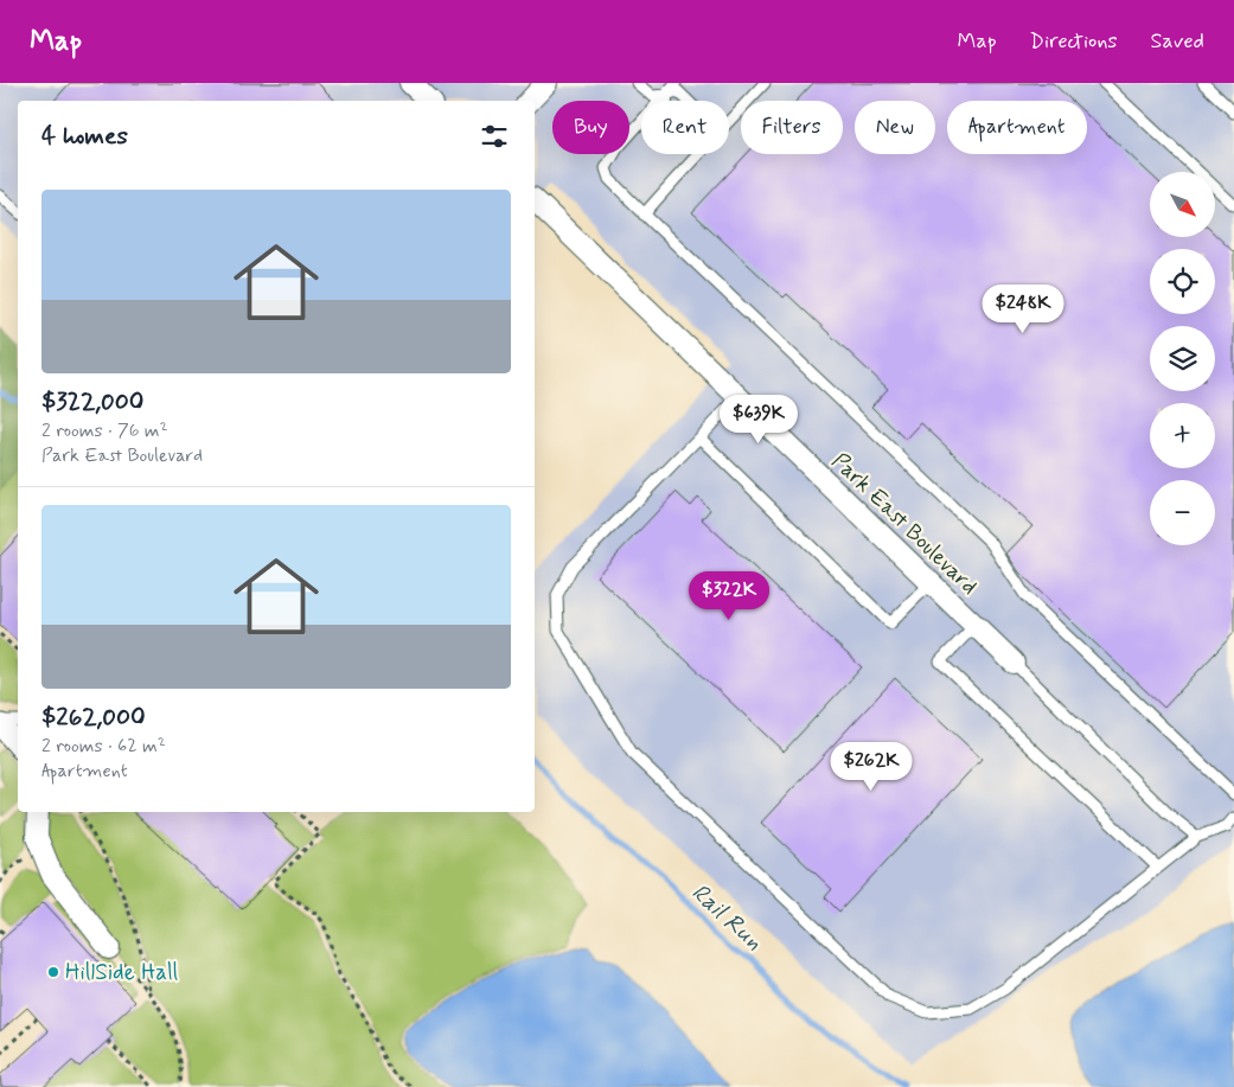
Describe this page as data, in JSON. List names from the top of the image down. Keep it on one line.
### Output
{"streets":{"street":["Park East Boulevard"]},"water":["Rail Run"],"places":["HillSide Hall"],"north":"bottom right","page":{"header":"Map","nav":["Map","Directions","Saved"],"chip":["Buy","Rent","Filters","New","Apartment"],"heading":"4 homes","map_buttons":["+","−"],"list":[{"name":"$322,000","note":"2 rooms · 76 m² · Park East Boulevard"},{"name":"$262,000","note":"2 rooms · 62 m² · Apartment"}],"price":["$248K","$639K","$322K","$262K"]}}
